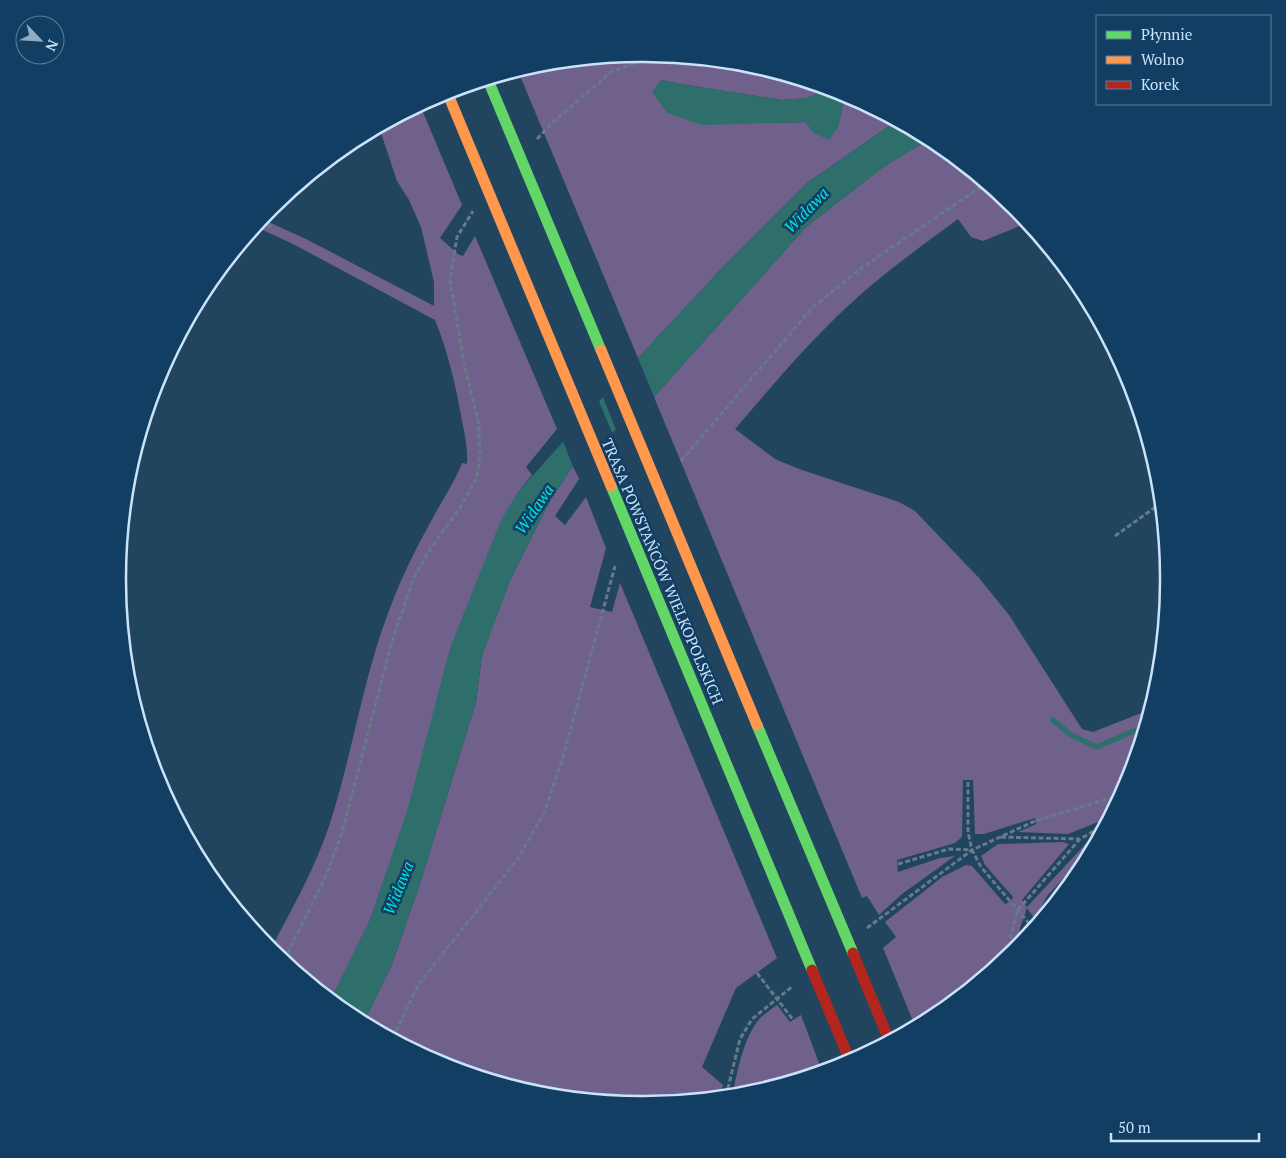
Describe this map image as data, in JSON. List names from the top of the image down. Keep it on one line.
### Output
{"streets":{"highway":["TRASA POWSTAŃCÓW WIELKOPOLSKICH"]},"water":["Widawa"],"legend":["Płynnie","Wolno","Korek"],"scale_bar":"50 m","north":"bottom right"}
